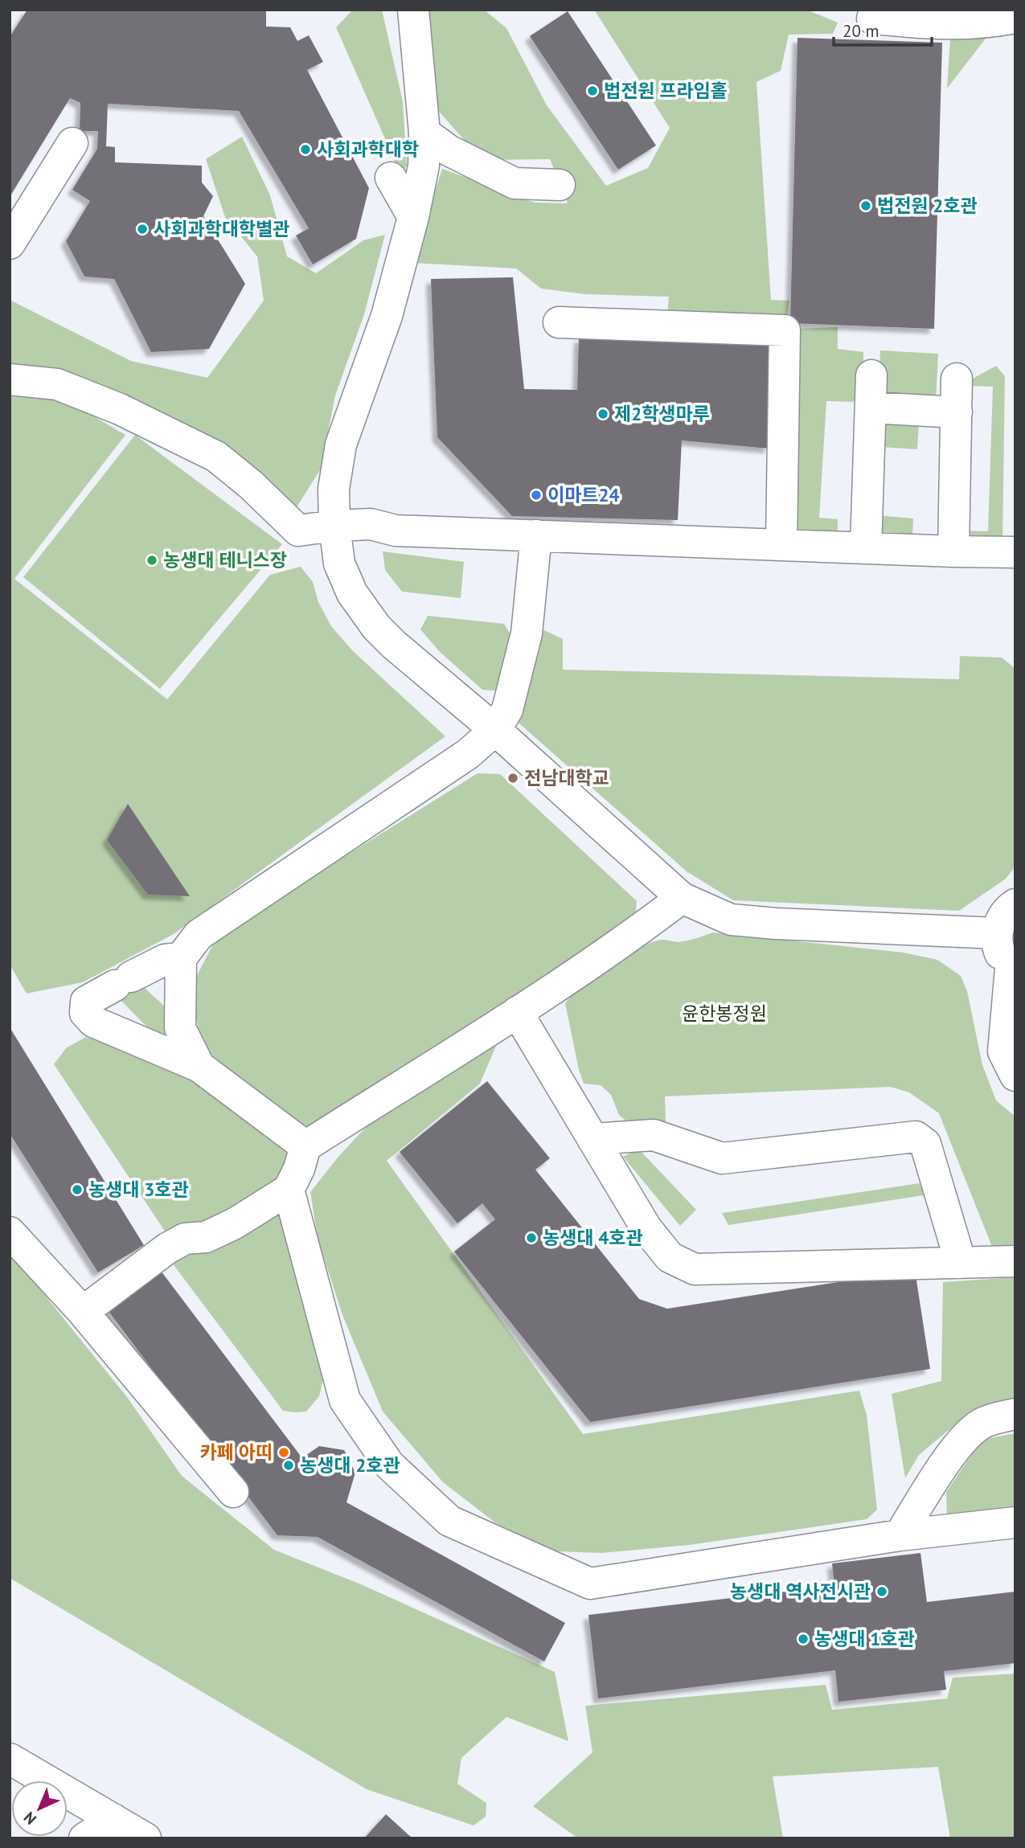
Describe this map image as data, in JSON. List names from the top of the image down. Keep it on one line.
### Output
{"parks":["윤한봉정원"],"places":["법전원 프라임홀","사회과학대학","법전원 2호관","사회과학대학별관","제2학생마루","이마트24","농생대 테니스장","전남대학교","농생대 3호관","농생대 4호관","카페 아띠","농생대 2호관","농생대 역사전시관","농생대 1호관"],"scale_bar":"20 m","north":"bottom left"}
